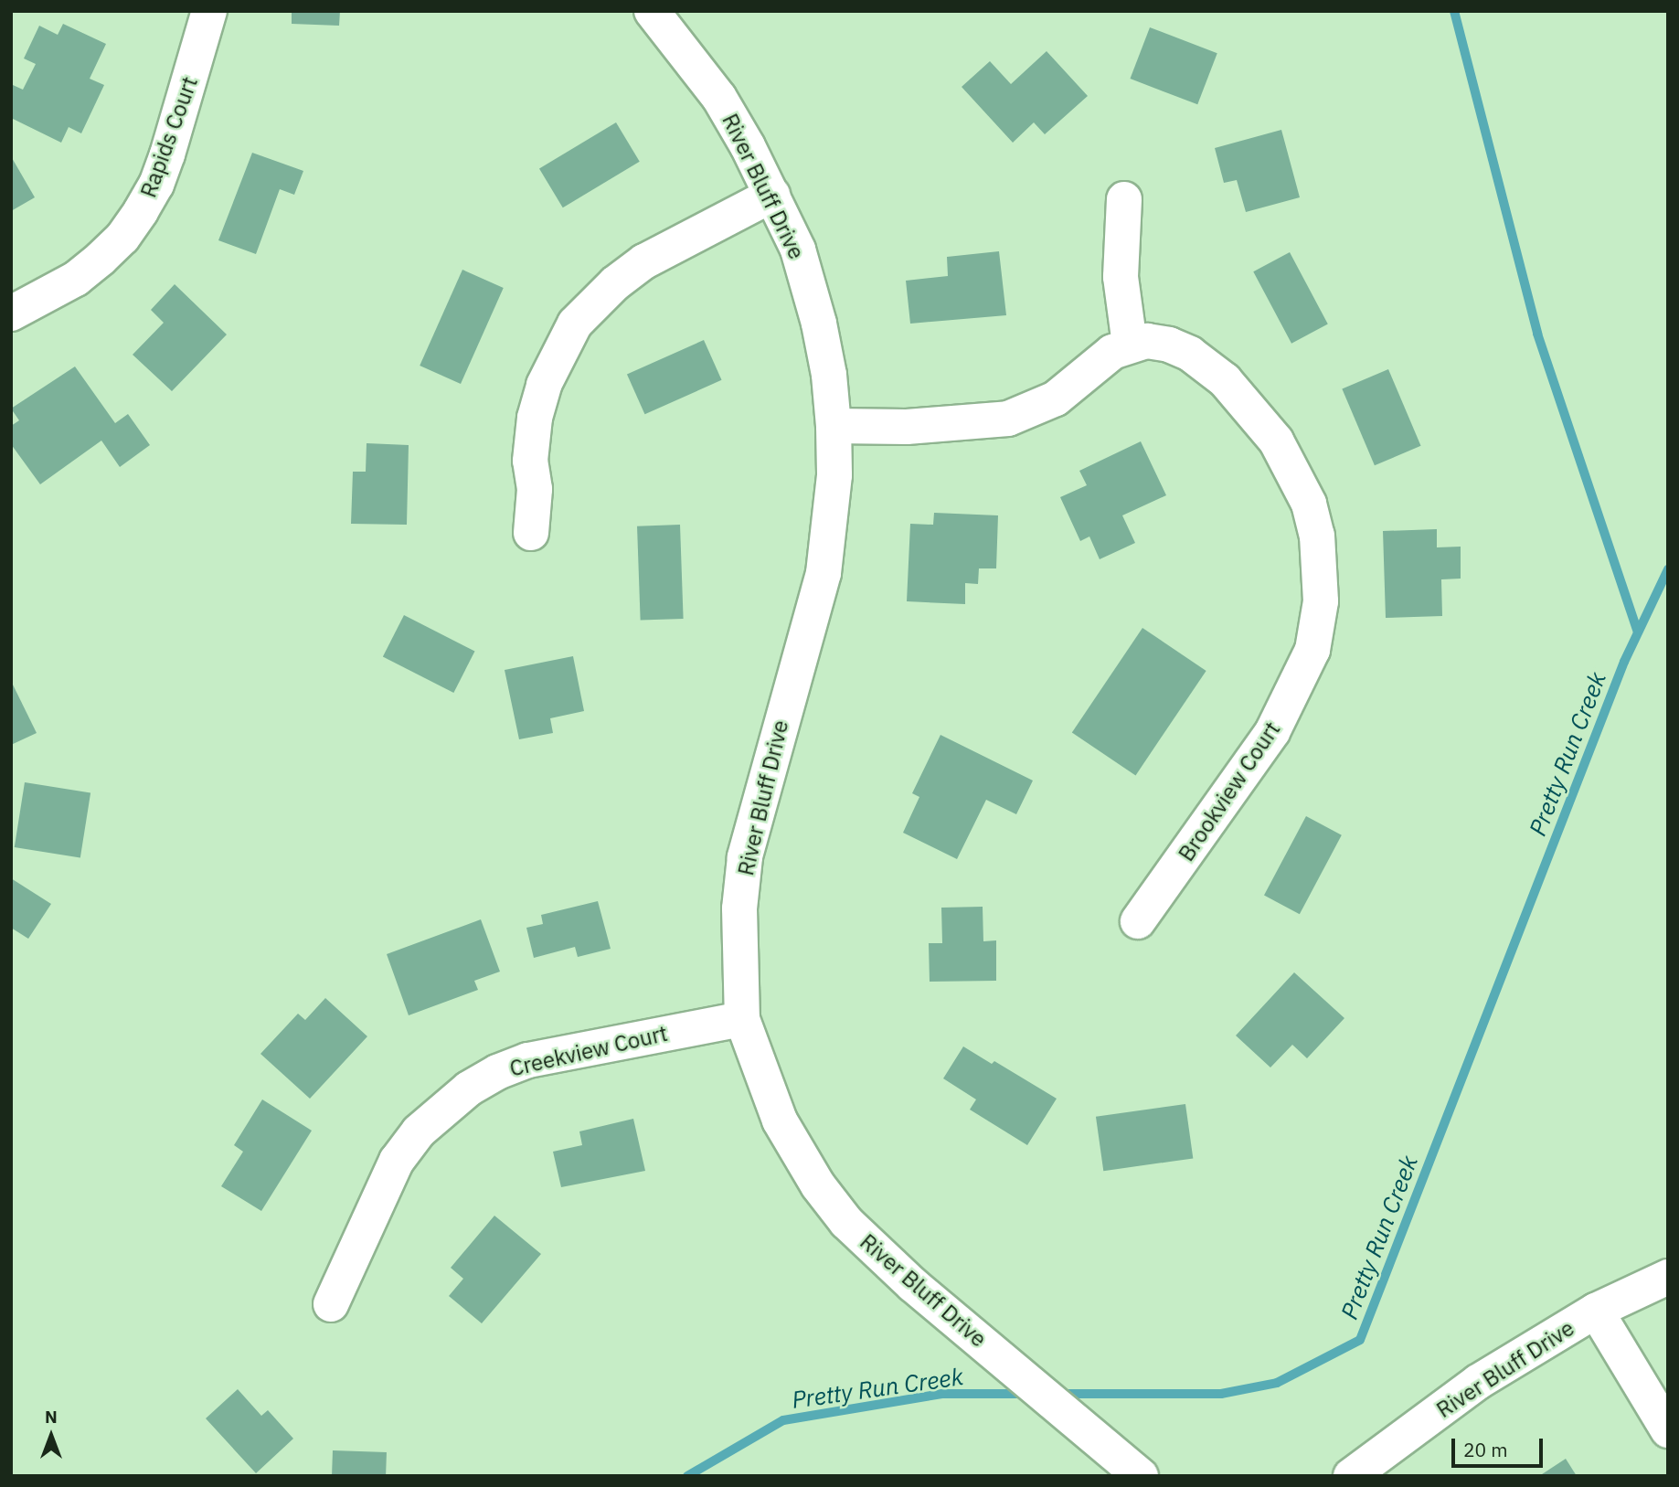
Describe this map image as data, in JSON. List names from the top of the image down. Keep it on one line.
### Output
{"streets":{"street":["Rapids Court","River Bluff Drive","Brookview Court","Creekview Court"]},"crossings":[["River Bluff Drive","Brookview Court"],["River Bluff Drive","Creekview Court"]],"water":["Pretty Run Creek"],"scale_bar":"20 m","north":"top"}
